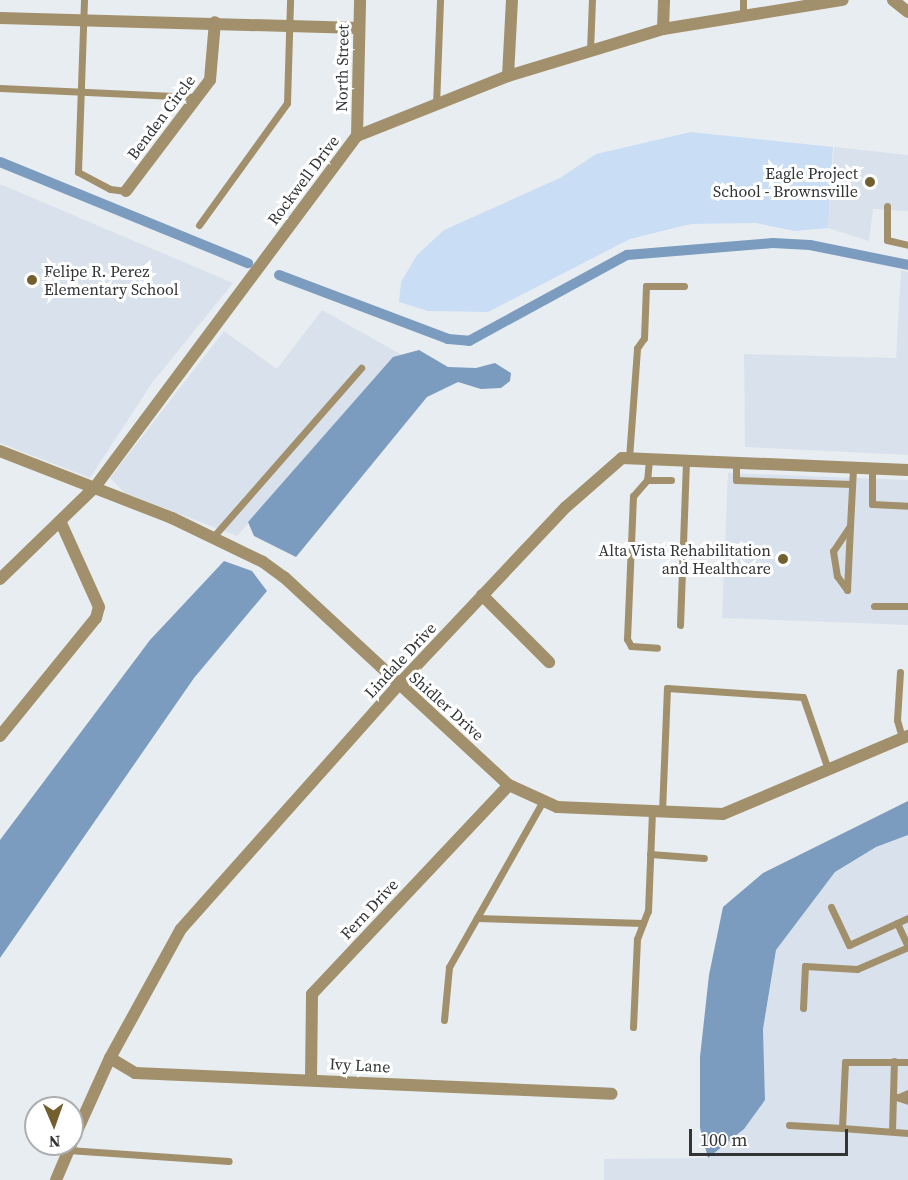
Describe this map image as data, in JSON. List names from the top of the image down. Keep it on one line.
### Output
{"streets":{"street":["North Street","Benden Circle","Rockwell Drive","Lindale Drive","Shidler Drive","Fern Drive","Ivy Lane"]},"crossings":[["North Street","Rockwell Drive"],["Rockwell Drive","Shidler Drive"],["Lindale Drive","Shidler Drive"],["Lindale Drive","Ivy Lane"],["Shidler Drive","Fern Drive"],["Fern Drive","Ivy Lane"]],"places":["Eagle Project School - Brownsville","Felipe R. Perez Elementary School","Alta Vista Rehabilitation and Healthcare"],"scale_bar":"100 m","north":"bottom"}
